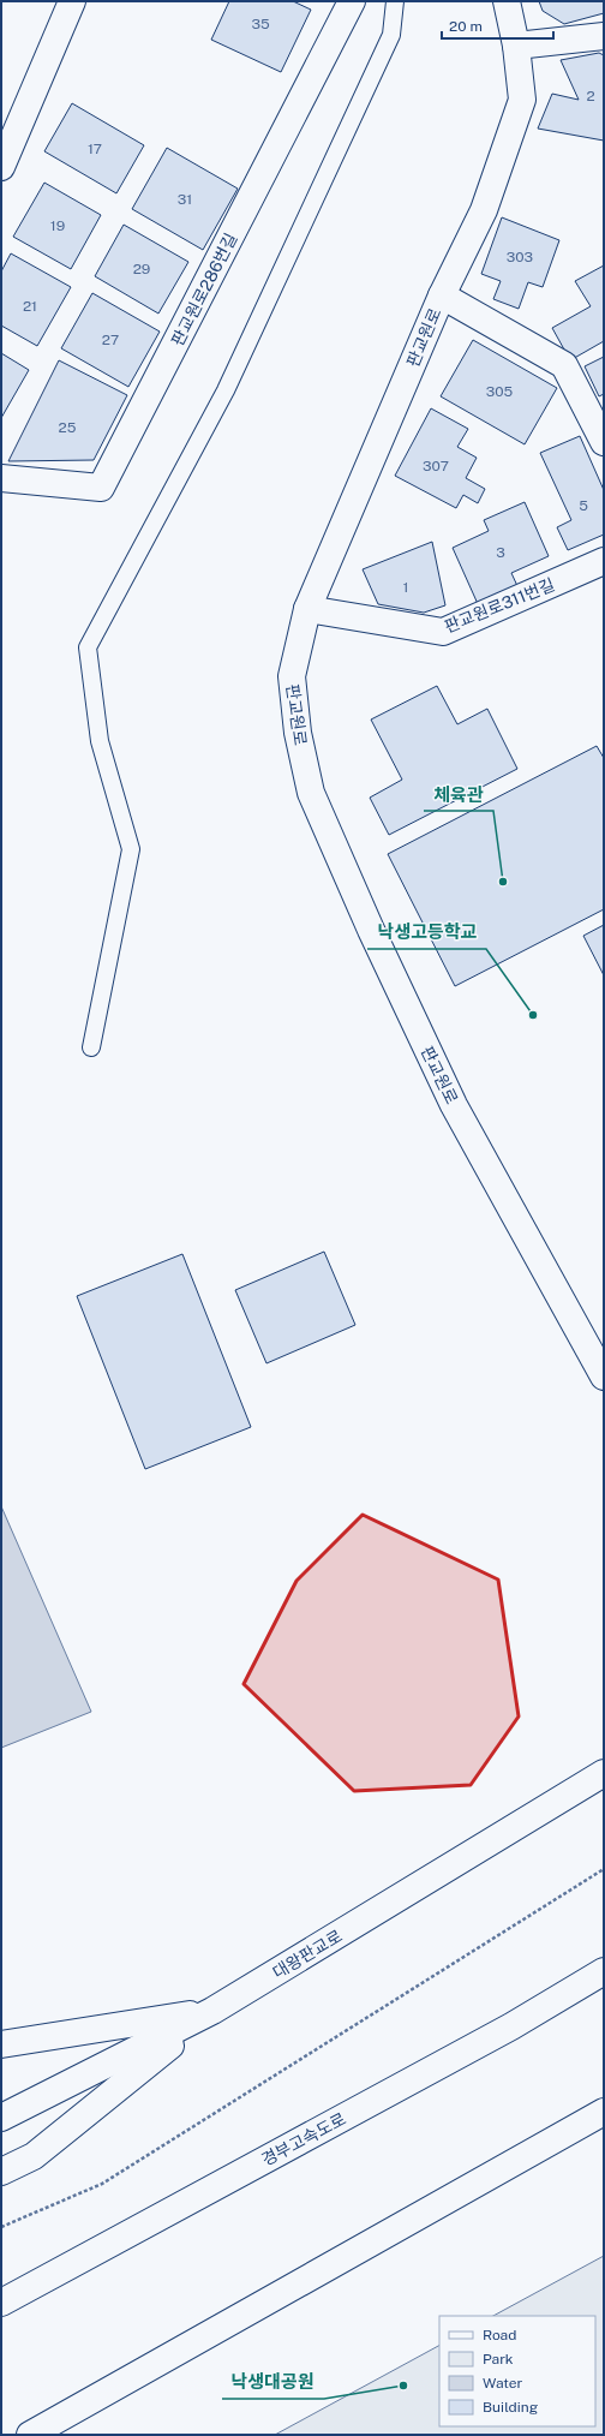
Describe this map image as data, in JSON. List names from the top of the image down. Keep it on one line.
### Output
{"streets":{"main road":["판교원로286번길","판교원로","판교원로311번길","대왕판교로","경부고속도로"]},"crossings":[["판교원로","판교원로311번길"]],"places":["체육관","낙생고등학교","낙생대공원"],"house_numbers":["35","2","17","31","19","303","29","21","27","305","25","307","5","3","1"],"legend":["Road","Park","Water","Building"],"scale_bar":"20 m"}
